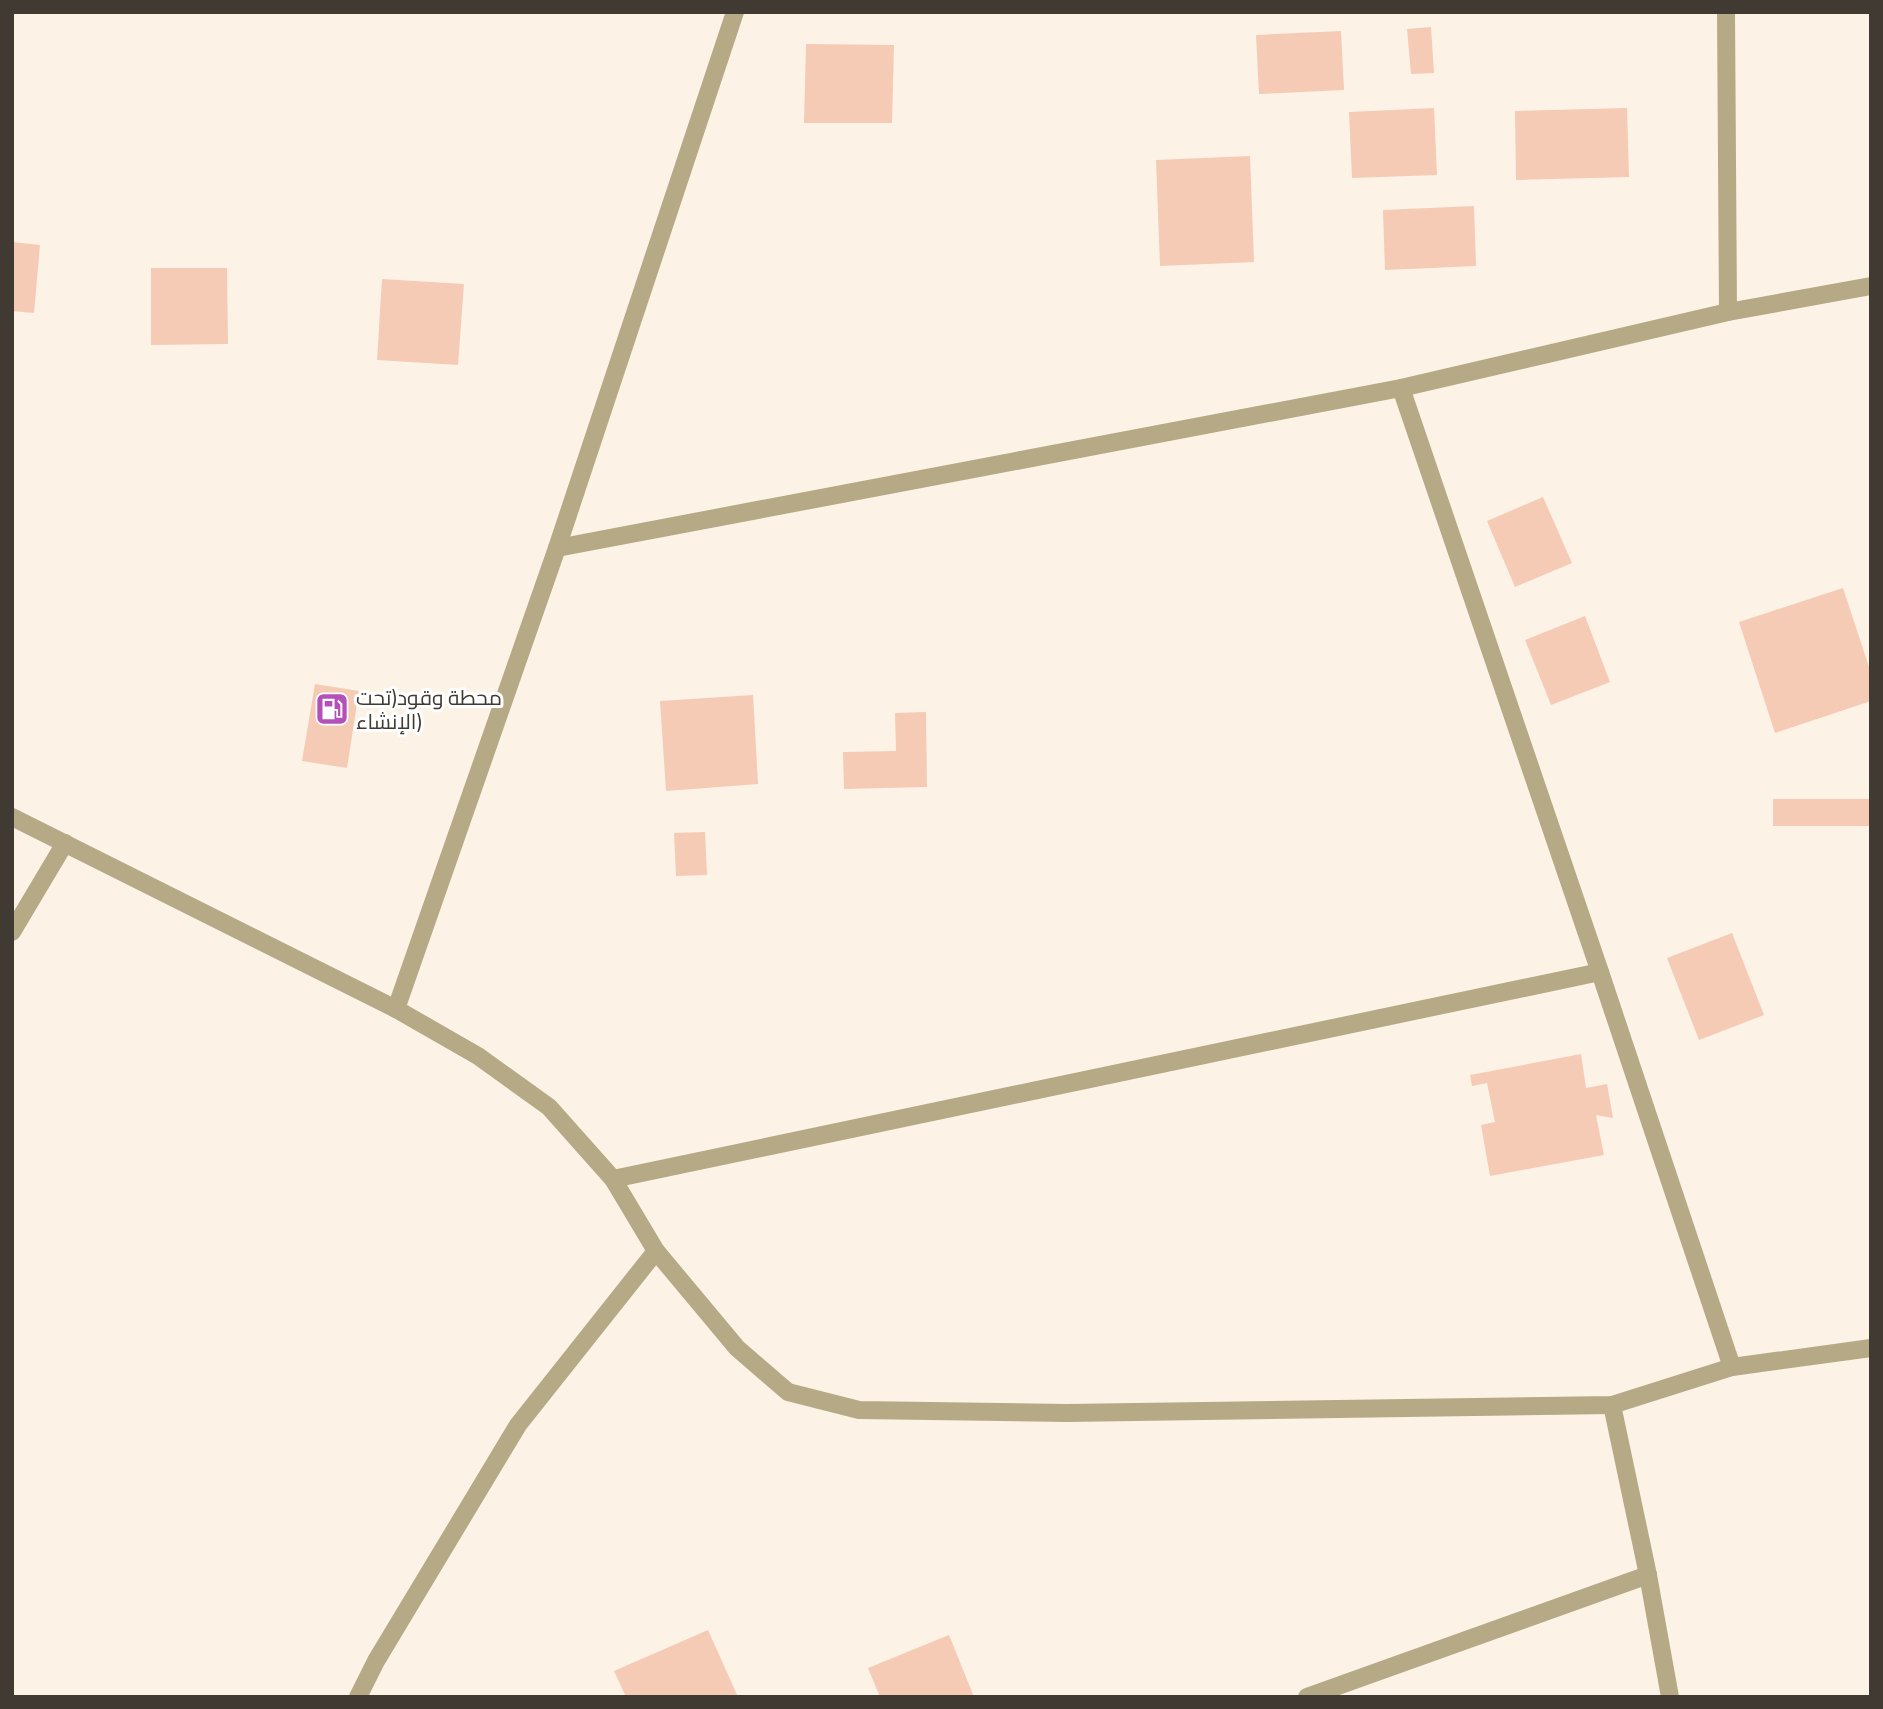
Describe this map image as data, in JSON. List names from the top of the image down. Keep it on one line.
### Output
{"places":{"fuel station":["محطة وقود(تحت الإنشاء)"]}}
